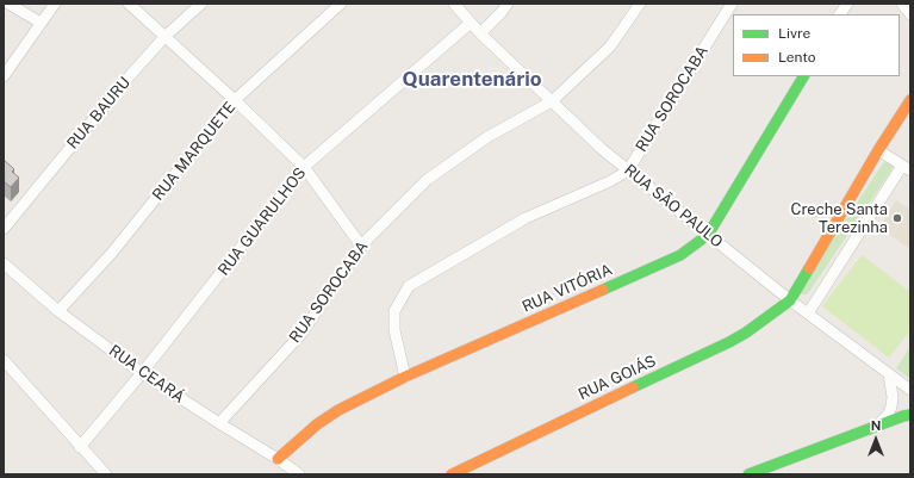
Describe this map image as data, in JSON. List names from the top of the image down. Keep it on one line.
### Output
{"streets":{"street":["RUA SOROCABA","RUA BAURU","RUA MARQUETE","RUA SÃO PAULO","RUA GUARULHOS","RUA VITÓRIA","RUA CEARÁ","RUA GOIÁS"]},"crossings":[["RUA SOROCABA","RUA SÃO PAULO"],["RUA SOROCABA","RUA VITÓRIA"],["RUA SOROCABA","RUA CEARÁ"],["RUA MARQUETE","RUA CEARÁ"],["RUA SÃO PAULO","RUA GUARULHOS"],["RUA SÃO PAULO","RUA VITÓRIA"],["RUA SÃO PAULO","RUA GOIÁS"],["RUA GUARULHOS","RUA CEARÁ"],["RUA VITÓRIA","RUA CEARÁ"]],"districts":["Quarentenário"],"places":["Creche Santa Terezinha"],"legend":["Livre","Lento"],"north":"top"}
